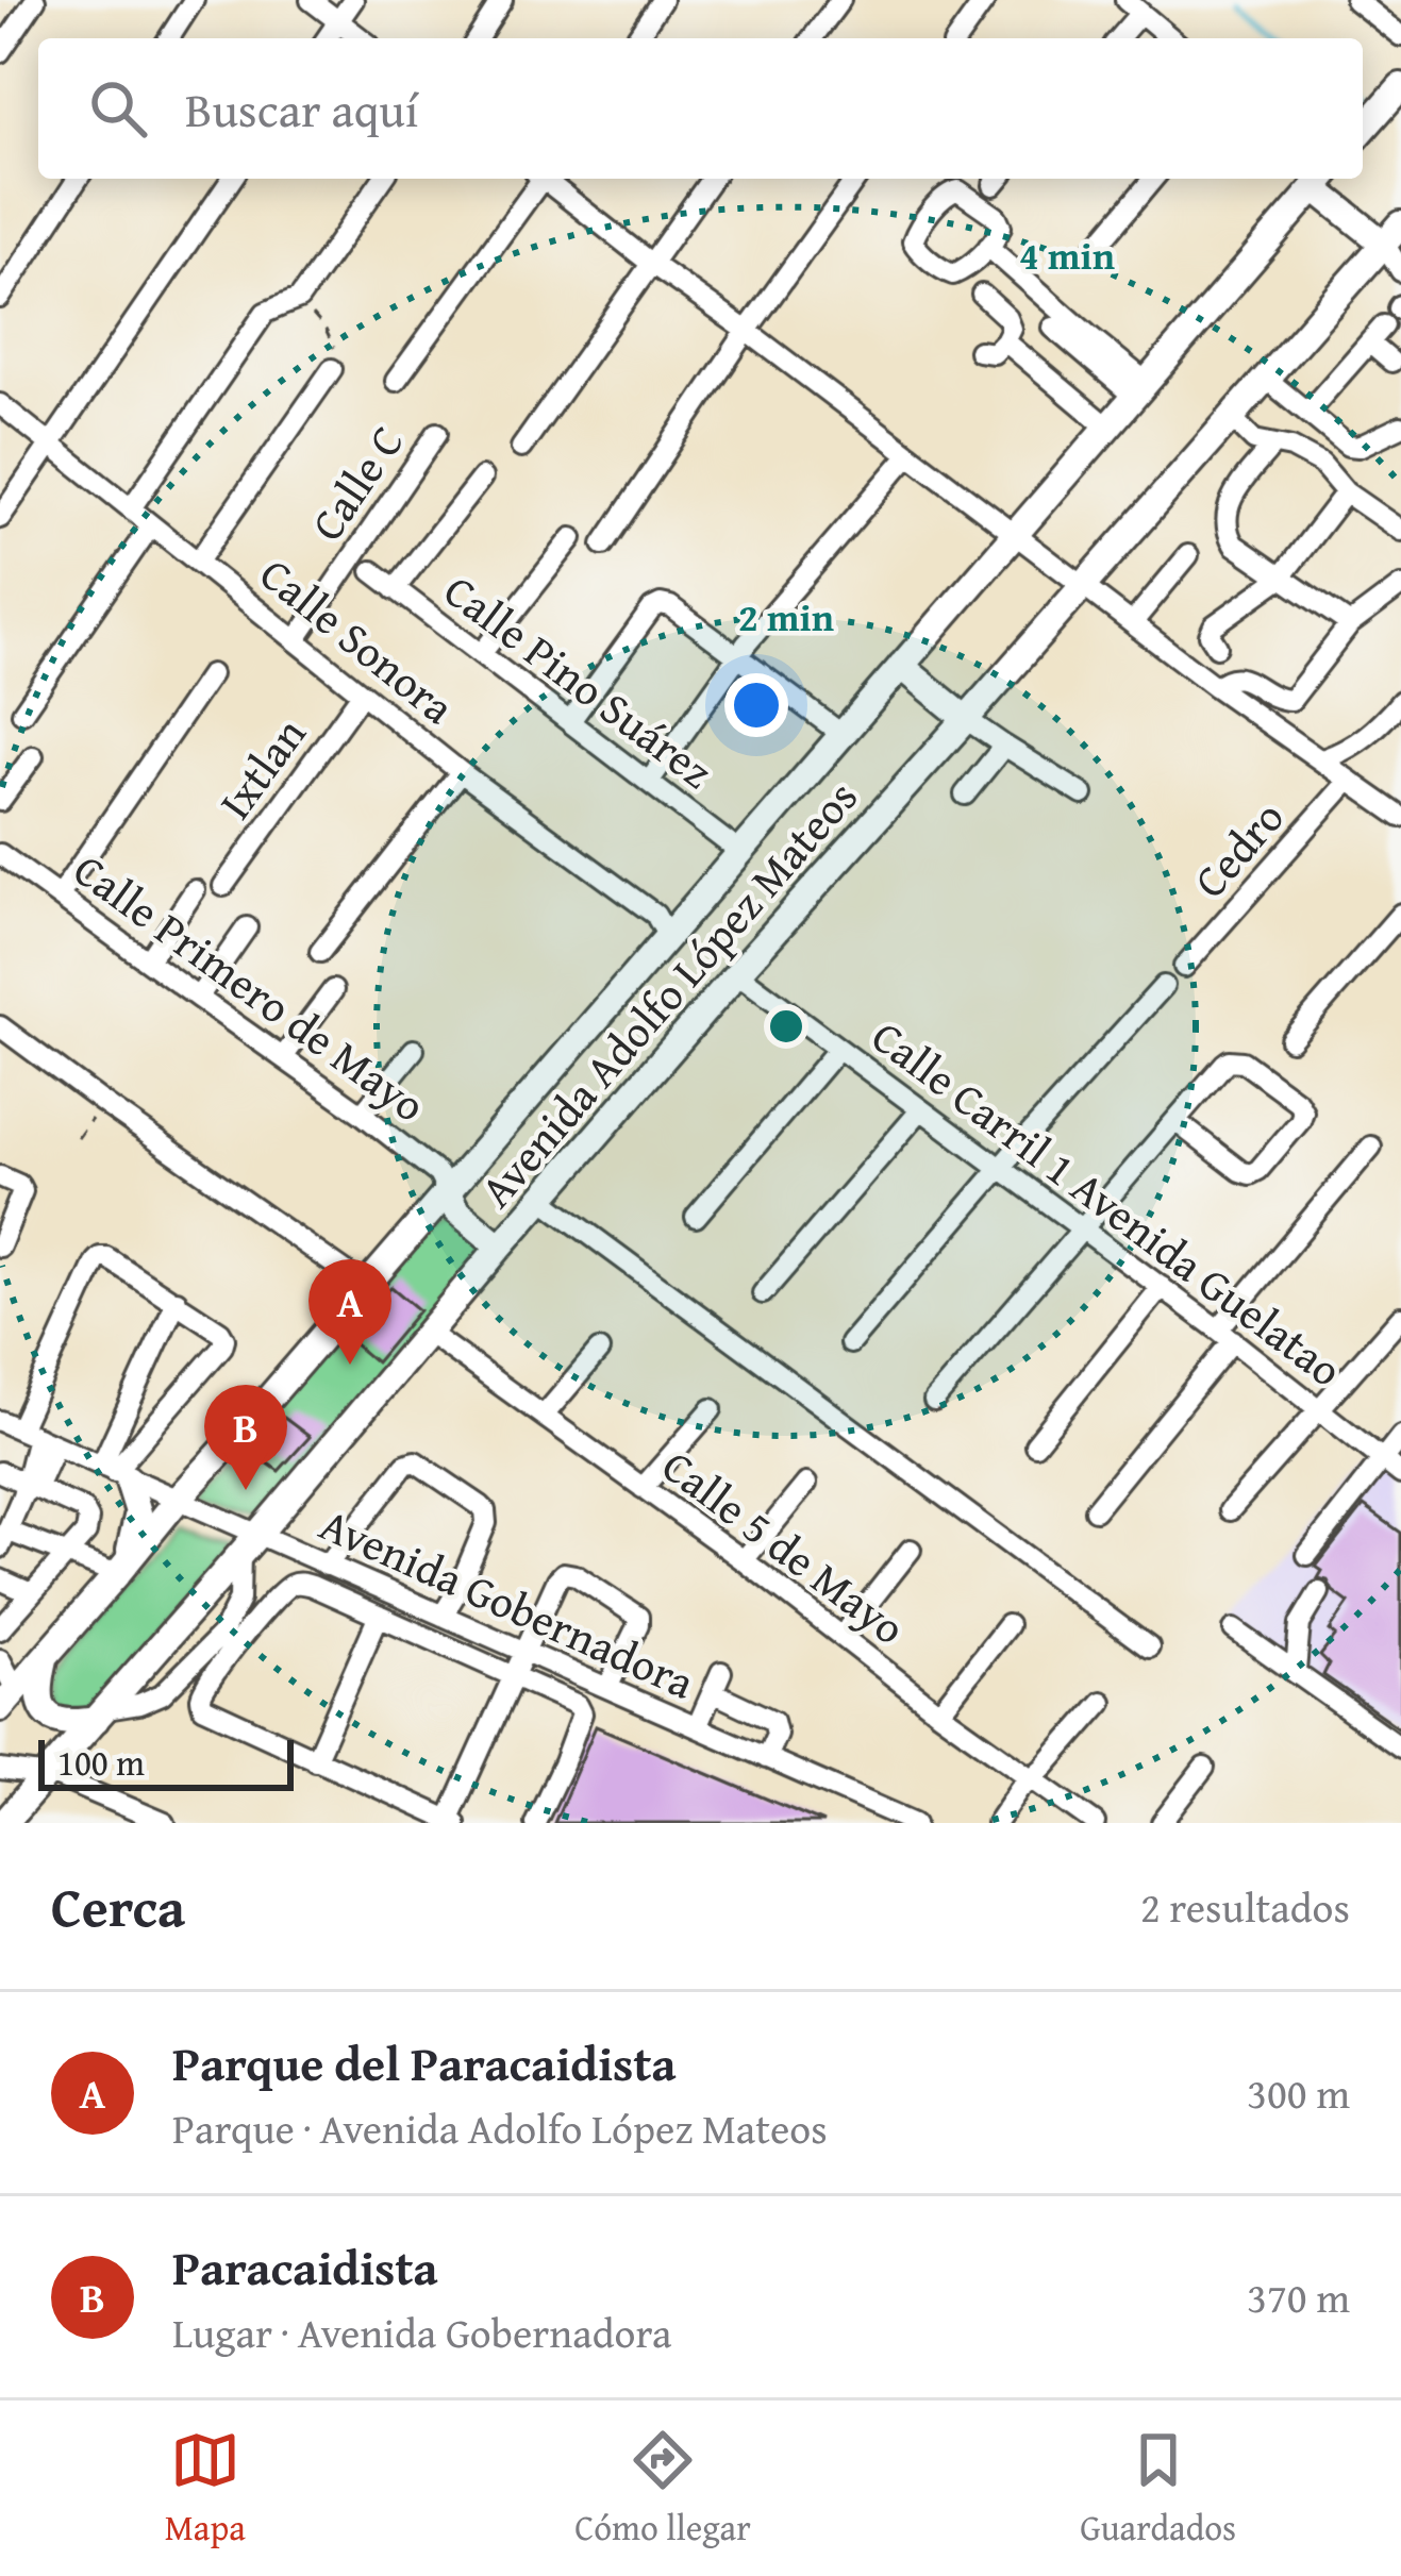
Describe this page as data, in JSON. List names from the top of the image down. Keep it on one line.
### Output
{"streets":{"main road":["Avenida Adolfo López Mateos"],"street":["Calle C","Calle Sonora","Calle Pino Suárez","Ixtlan","Cedro","Calle Primero de Mayo","Calle Carril 1 Avenida Guelatao","Calle 5 de Mayo","Avenida Gobernadora"]},"crossings":[["Calle C","Calle Sonora"],["Calle Sonora","Ixtlan"],["Calle Sonora","Avenida Adolfo López Mateos"],["Calle Pino Suárez","Avenida Adolfo López Mateos"],["Calle Primero de Mayo","Avenida Adolfo López Mateos"],["Avenida Adolfo López Mateos","Calle Carril 1 Avenida Guelatao"],["Avenida Adolfo López Mateos","Calle 5 de Mayo"],["Avenida Adolfo López Mateos","Avenida Gobernadora"]],"scale_bar":"100 m","page":{"search":"Buscar aquí","pins":["A","B"],"scale":"100 m","heading":["Cerca","2 resultados"],"list":[{"mark":"A","name":"Parque del Paracaidista","note":"Parque · Avenida Adolfo López Mateos","value":"300 m"},{"mark":"B","name":"Paracaidista","note":"Lugar · Avenida Gobernadora","value":"370 m"}],"nav":["Mapa","Cómo llegar","Guardados"]},"rings":["4 min","2 min"]}
